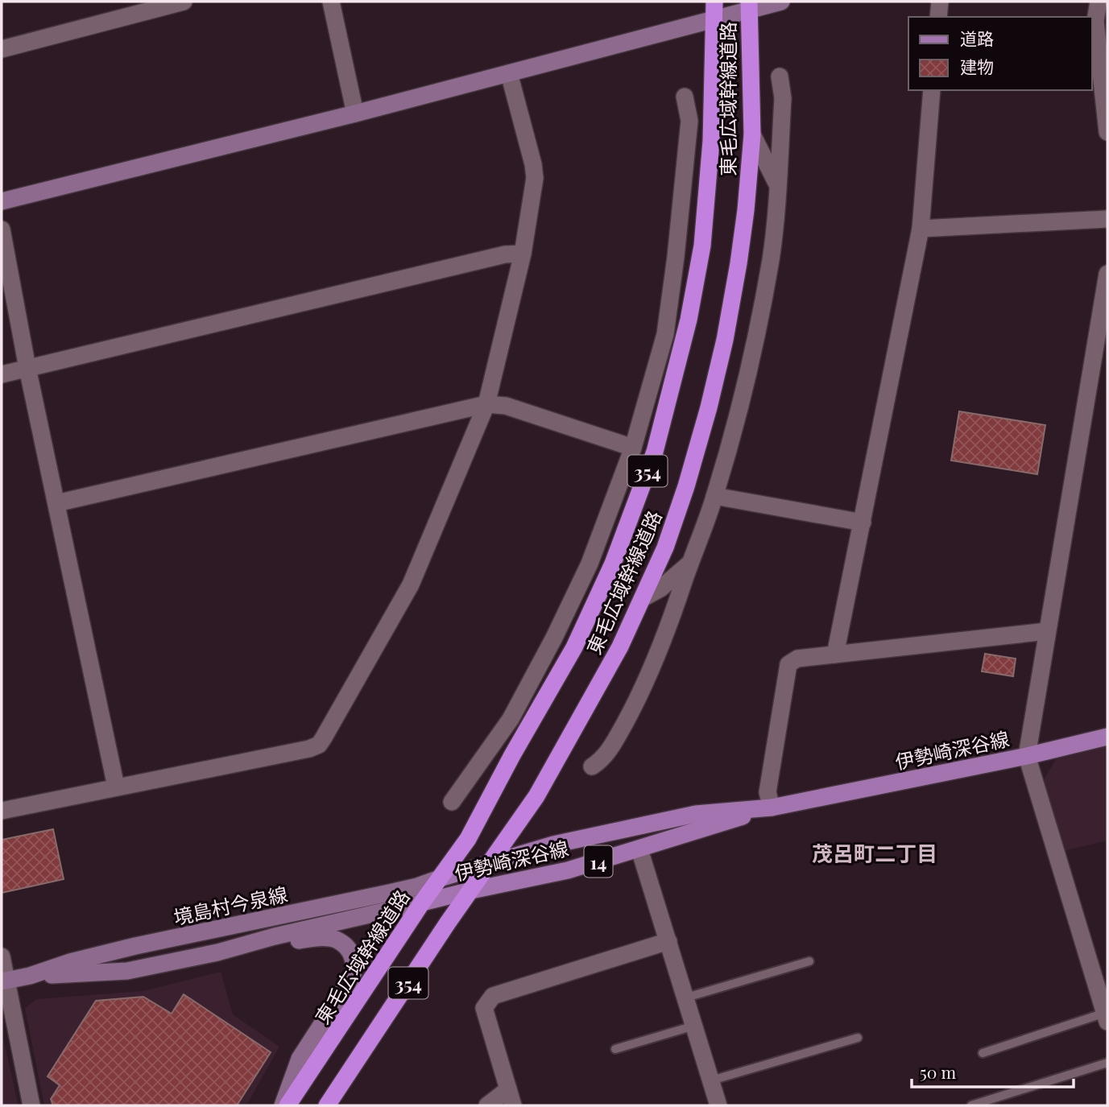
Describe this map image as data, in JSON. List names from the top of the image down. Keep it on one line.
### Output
{"streets":{"highway":["東毛広域幹線道路","354"],"main road":["伊勢崎深谷線","14","境島村今泉線"]},"crossings":[["東毛広域幹線道路","伊勢崎深谷線"],["東毛広域幹線道路","境島村今泉線"],["伊勢崎深谷線","境島村今泉線"]],"districts":["茂呂町二丁目"],"legend":["道路","建物"],"scale_bar":"50 m"}
